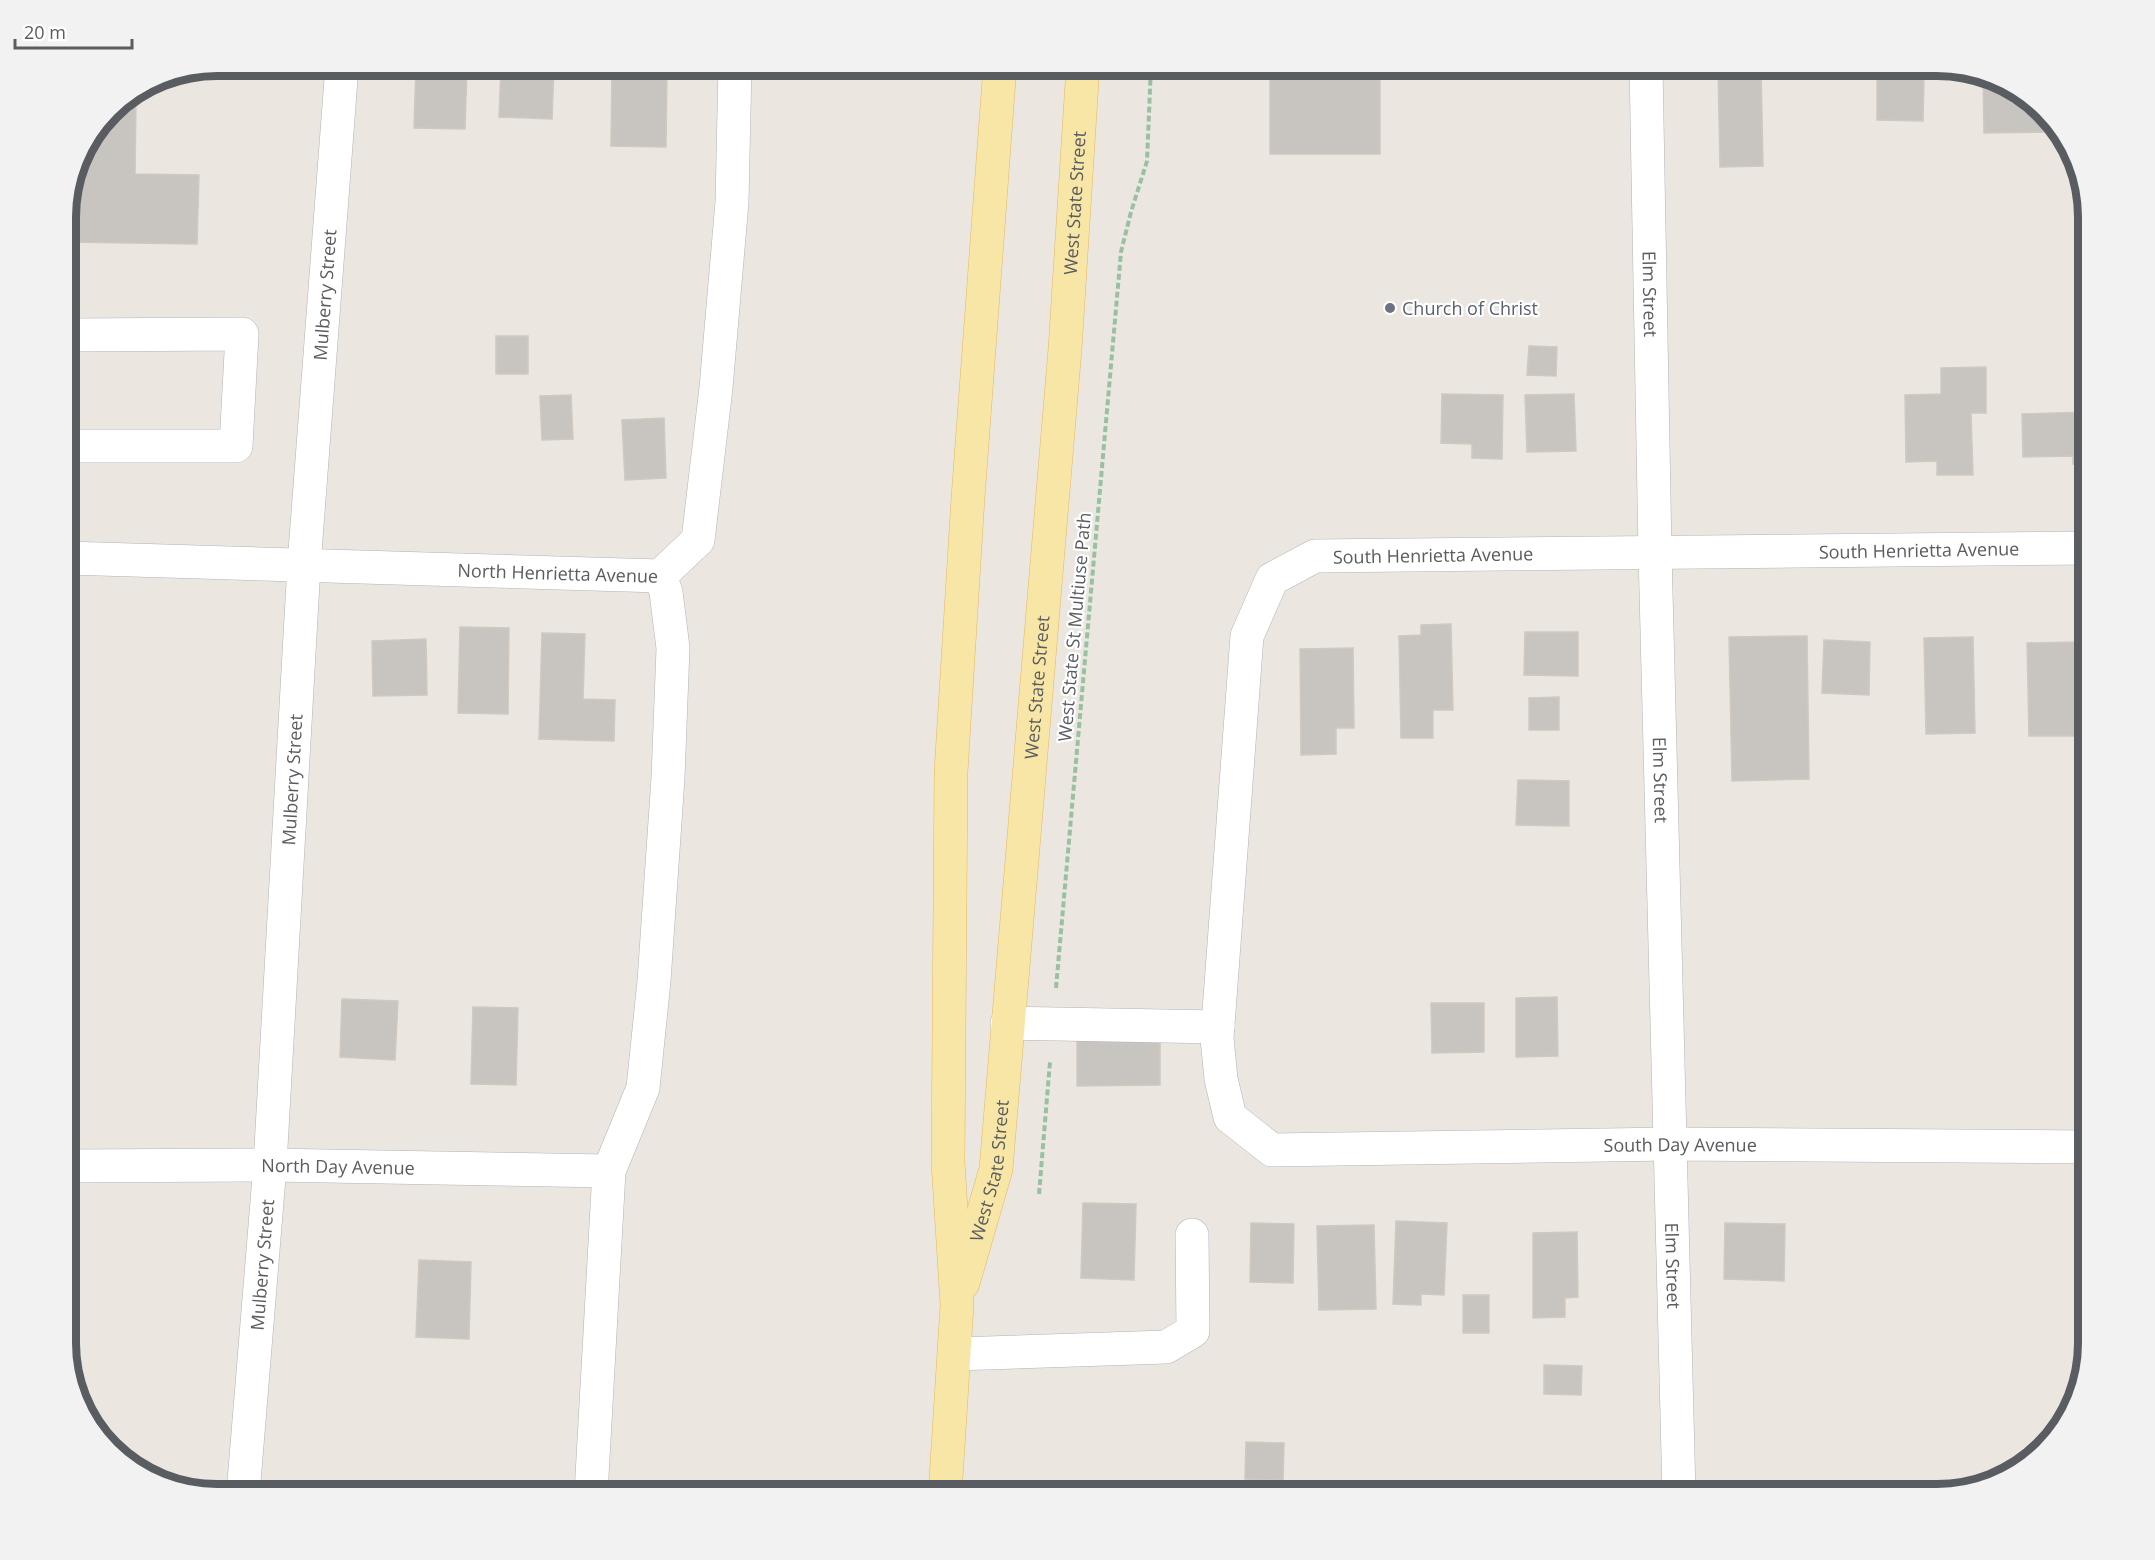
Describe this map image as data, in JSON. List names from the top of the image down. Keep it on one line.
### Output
{"streets":{"main road":["West State Street"],"street":["Elm Street","Mulberry Street","South Henrietta Avenue","North Henrietta Avenue","South Day Avenue","North Day Avenue"],"path":["West State St Multiuse Path"]},"crossings":[["Elm Street","South Henrietta Avenue"],["Elm Street","South Day Avenue"],["Mulberry Street","North Henrietta Avenue"],["Mulberry Street","North Day Avenue"],["South Henrietta Avenue","South Day Avenue"],["North Henrietta Avenue","North Day Avenue"]],"places":["Church of Christ"],"scale_bar":"20 m"}
